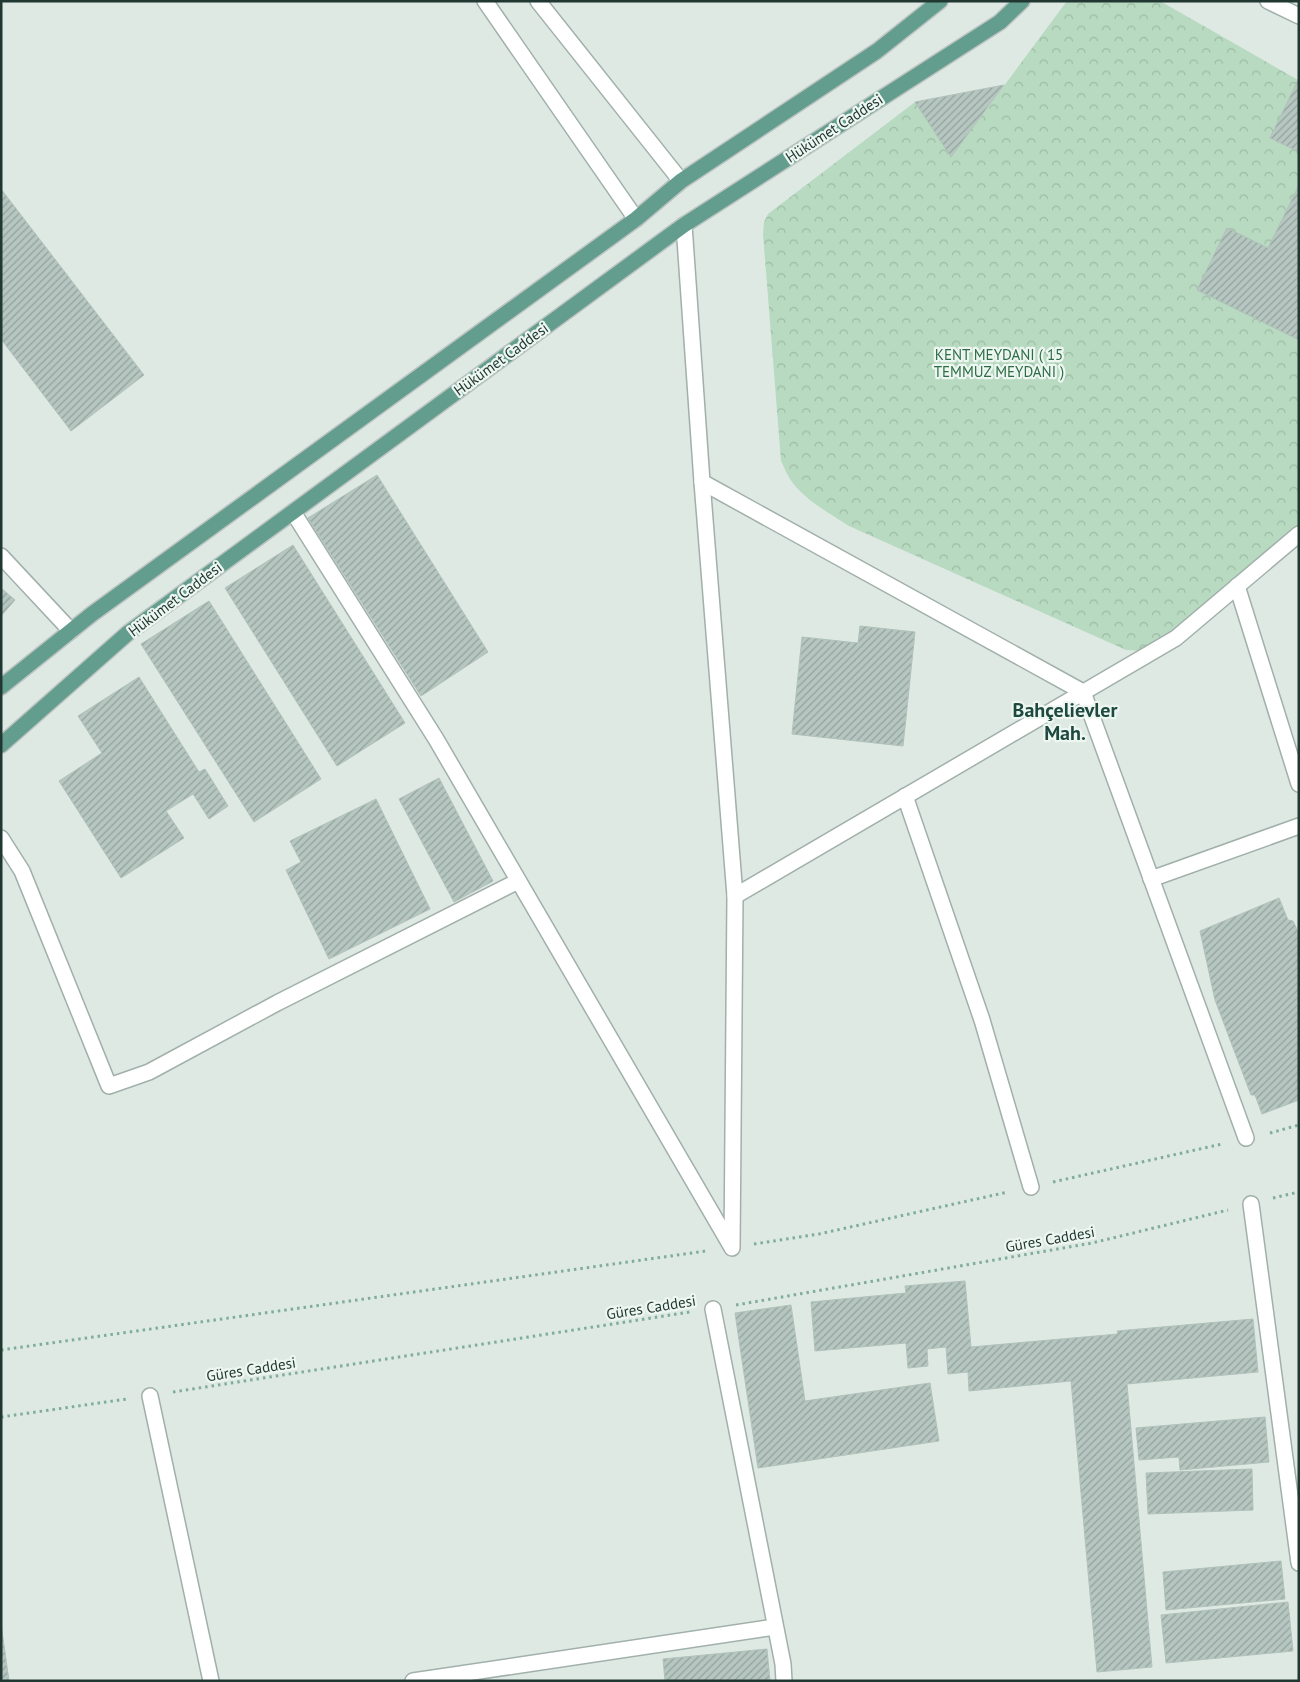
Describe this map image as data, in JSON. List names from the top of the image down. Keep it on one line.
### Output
{"streets":{"main road":["Hükümet Caddesi"],"path":["Güres Caddesi"]},"districts":["Bahçelievler Mah."],"parks":["KENT MEYDANI ( 15 TEMMUZ MEYDANI )"]}
